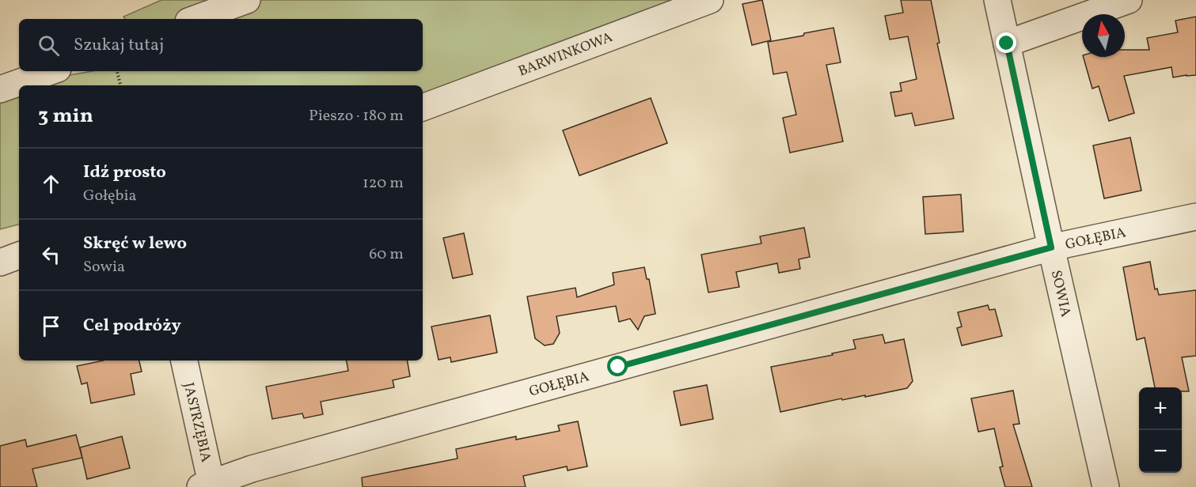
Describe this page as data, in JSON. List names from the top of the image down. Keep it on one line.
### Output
{"streets":{"street":["BARWINKOWA","GOŁĘBIA","SOWIA","JASTRZĘBIA"]},"crossings":[["GOŁĘBIA","SOWIA"],["GOŁĘBIA","JASTRZĘBIA"]],"north":"top","page":{"search":"Szukaj tutaj","heading":["3 min","Pieszo · 180 m"],"list":[["Idź prosto","Gołębia","120 m"],["Skręć w lewo","Sowia","60 m"],"Cel podróży"],"map_buttons":["+","−"]}}
